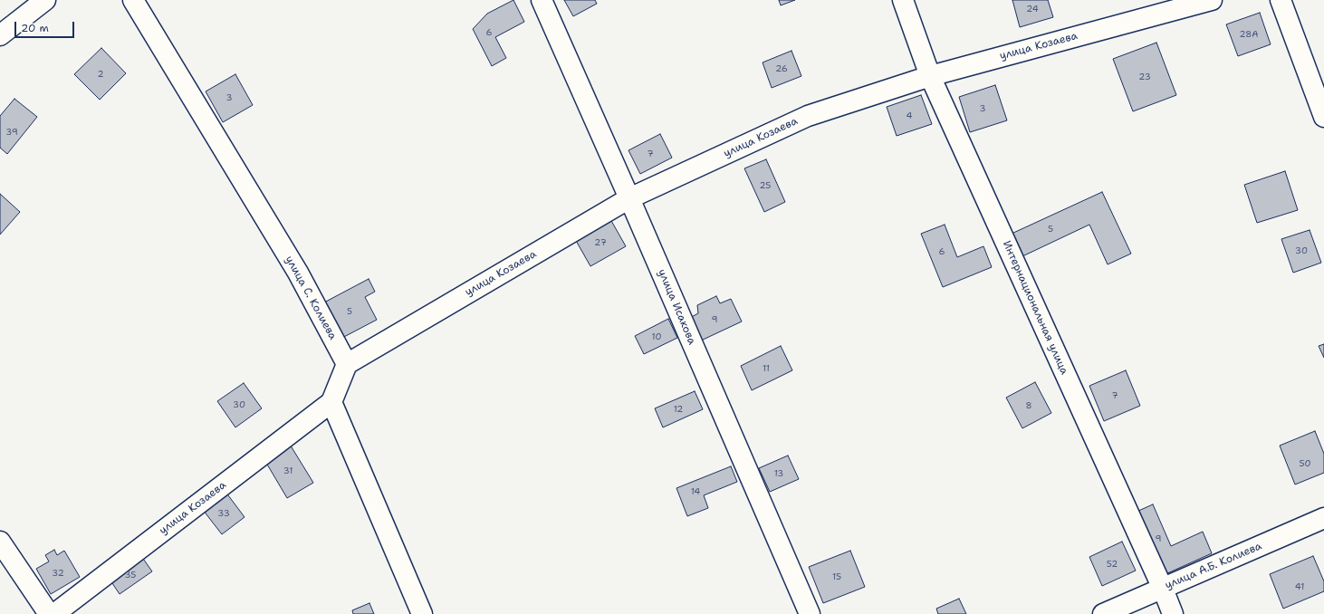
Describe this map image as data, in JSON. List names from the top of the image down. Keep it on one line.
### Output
{"streets":{"street":["улица Козаева","улица С. Колиева","улица Исакова","Интернациональная улица","улица А.Б. Колиева"]},"crossings":[["улица Козаева","улица С. Колиева"],["улица Козаева","улица Исакова"],["улица Козаева","Интернациональная улица"],["Интернациональная улица","улица А.Б. Колиева"]],"house_numbers":["24","6","28А","26","2","23","3","3","4","39","7","25","5","27","30","6","5","9","10","11","7","30","8","12","50","31","13","14","33","9","52","32","35","15","41"],"scale_bar":"20 m"}
